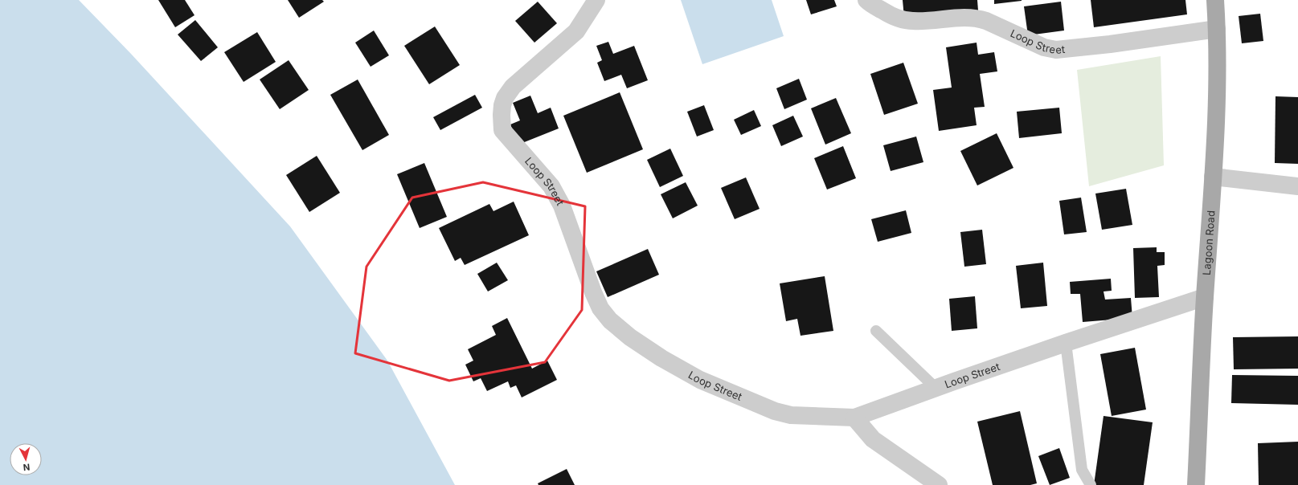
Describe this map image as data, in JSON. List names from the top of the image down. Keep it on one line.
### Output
{"streets":{"main road":["Lagoon Road"],"street":["Loop Street"]},"crossings":[["Loop Street","Lagoon Road"]],"north":"bottom"}
